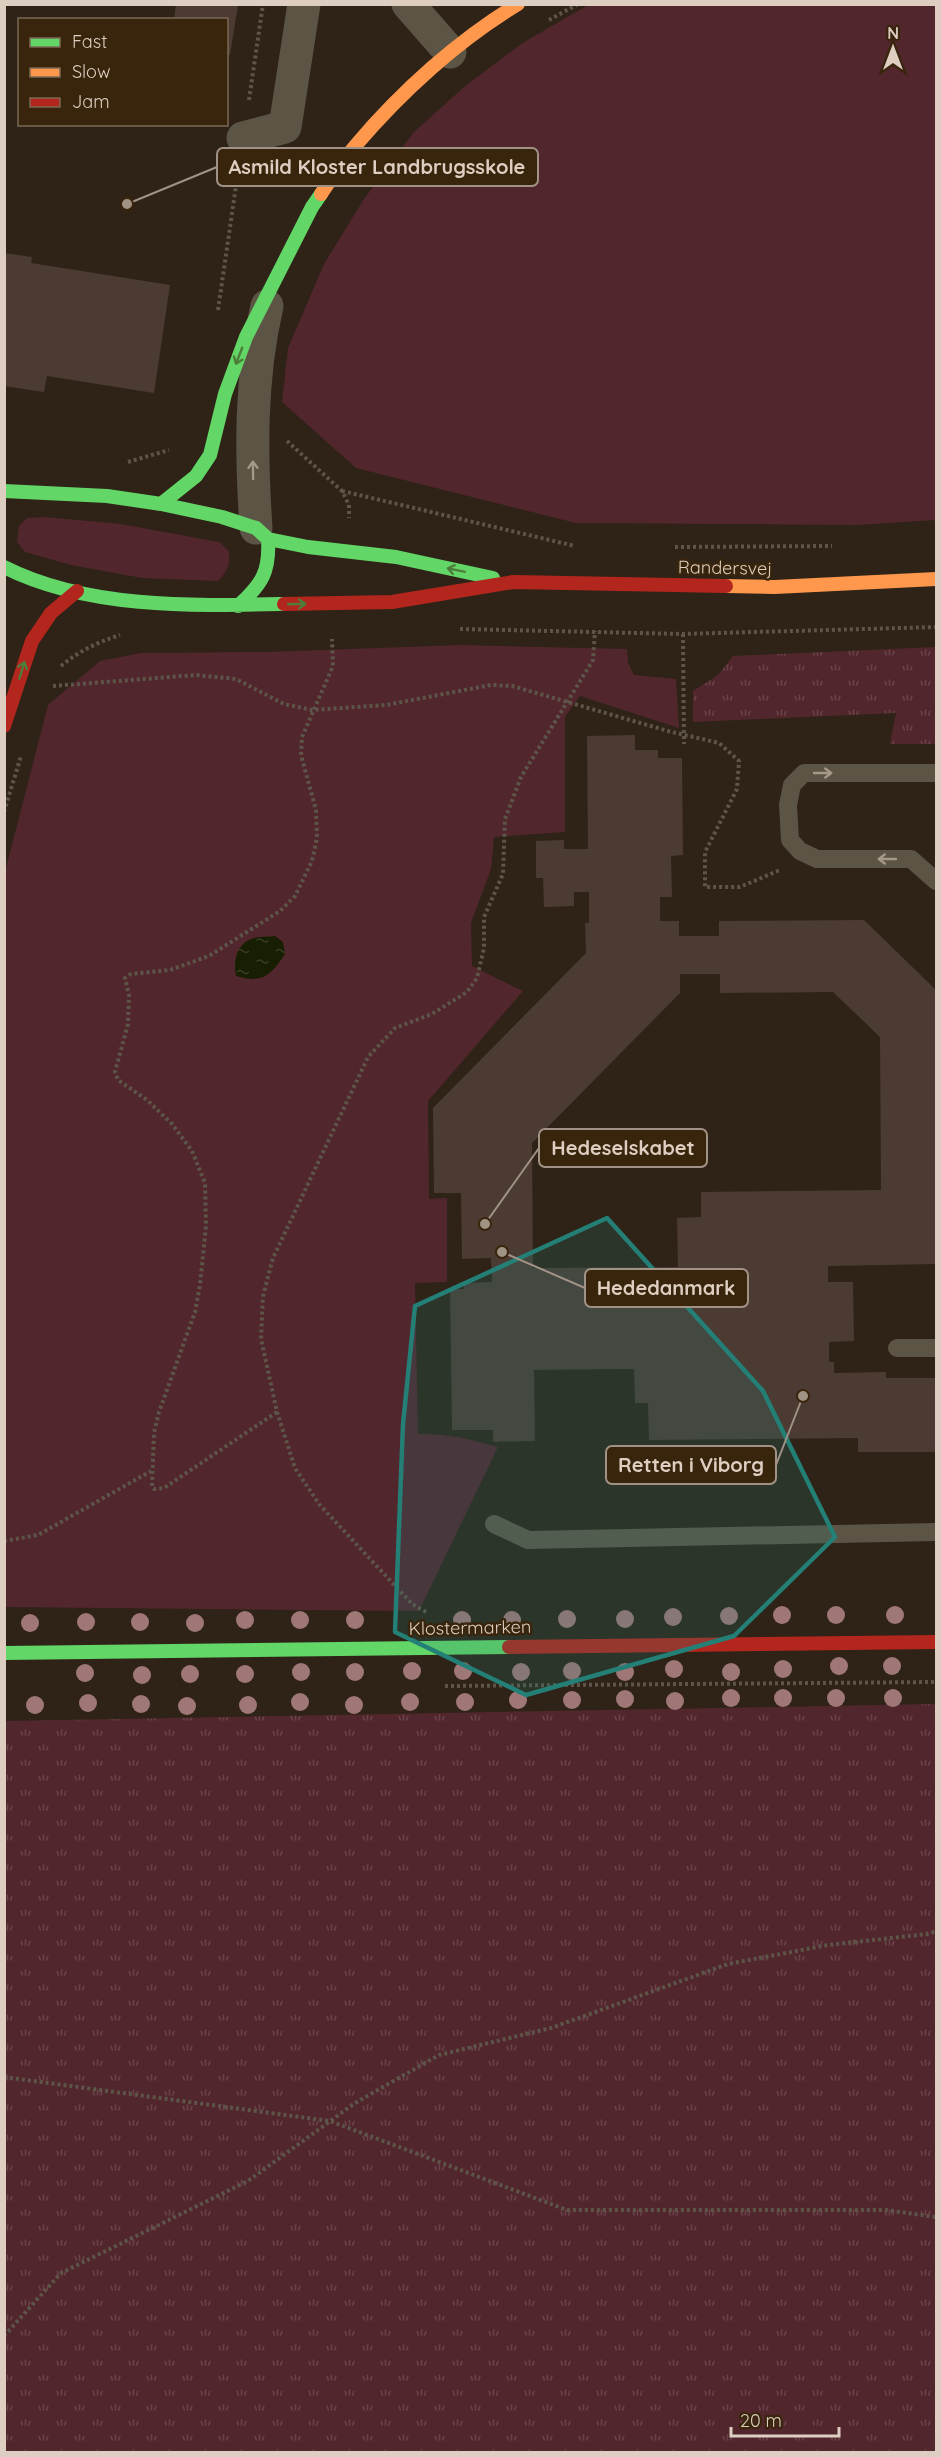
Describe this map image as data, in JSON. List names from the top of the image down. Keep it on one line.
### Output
{"streets":{"street":["Randersvej","Klostermarken"]},"places":["Asmild Kloster Landbrugsskole","Hedeselskabet","Hededanmark","Retten i Viborg"],"legend":["Fast","Slow","Jam"],"scale_bar":"20 m","north":"top"}
